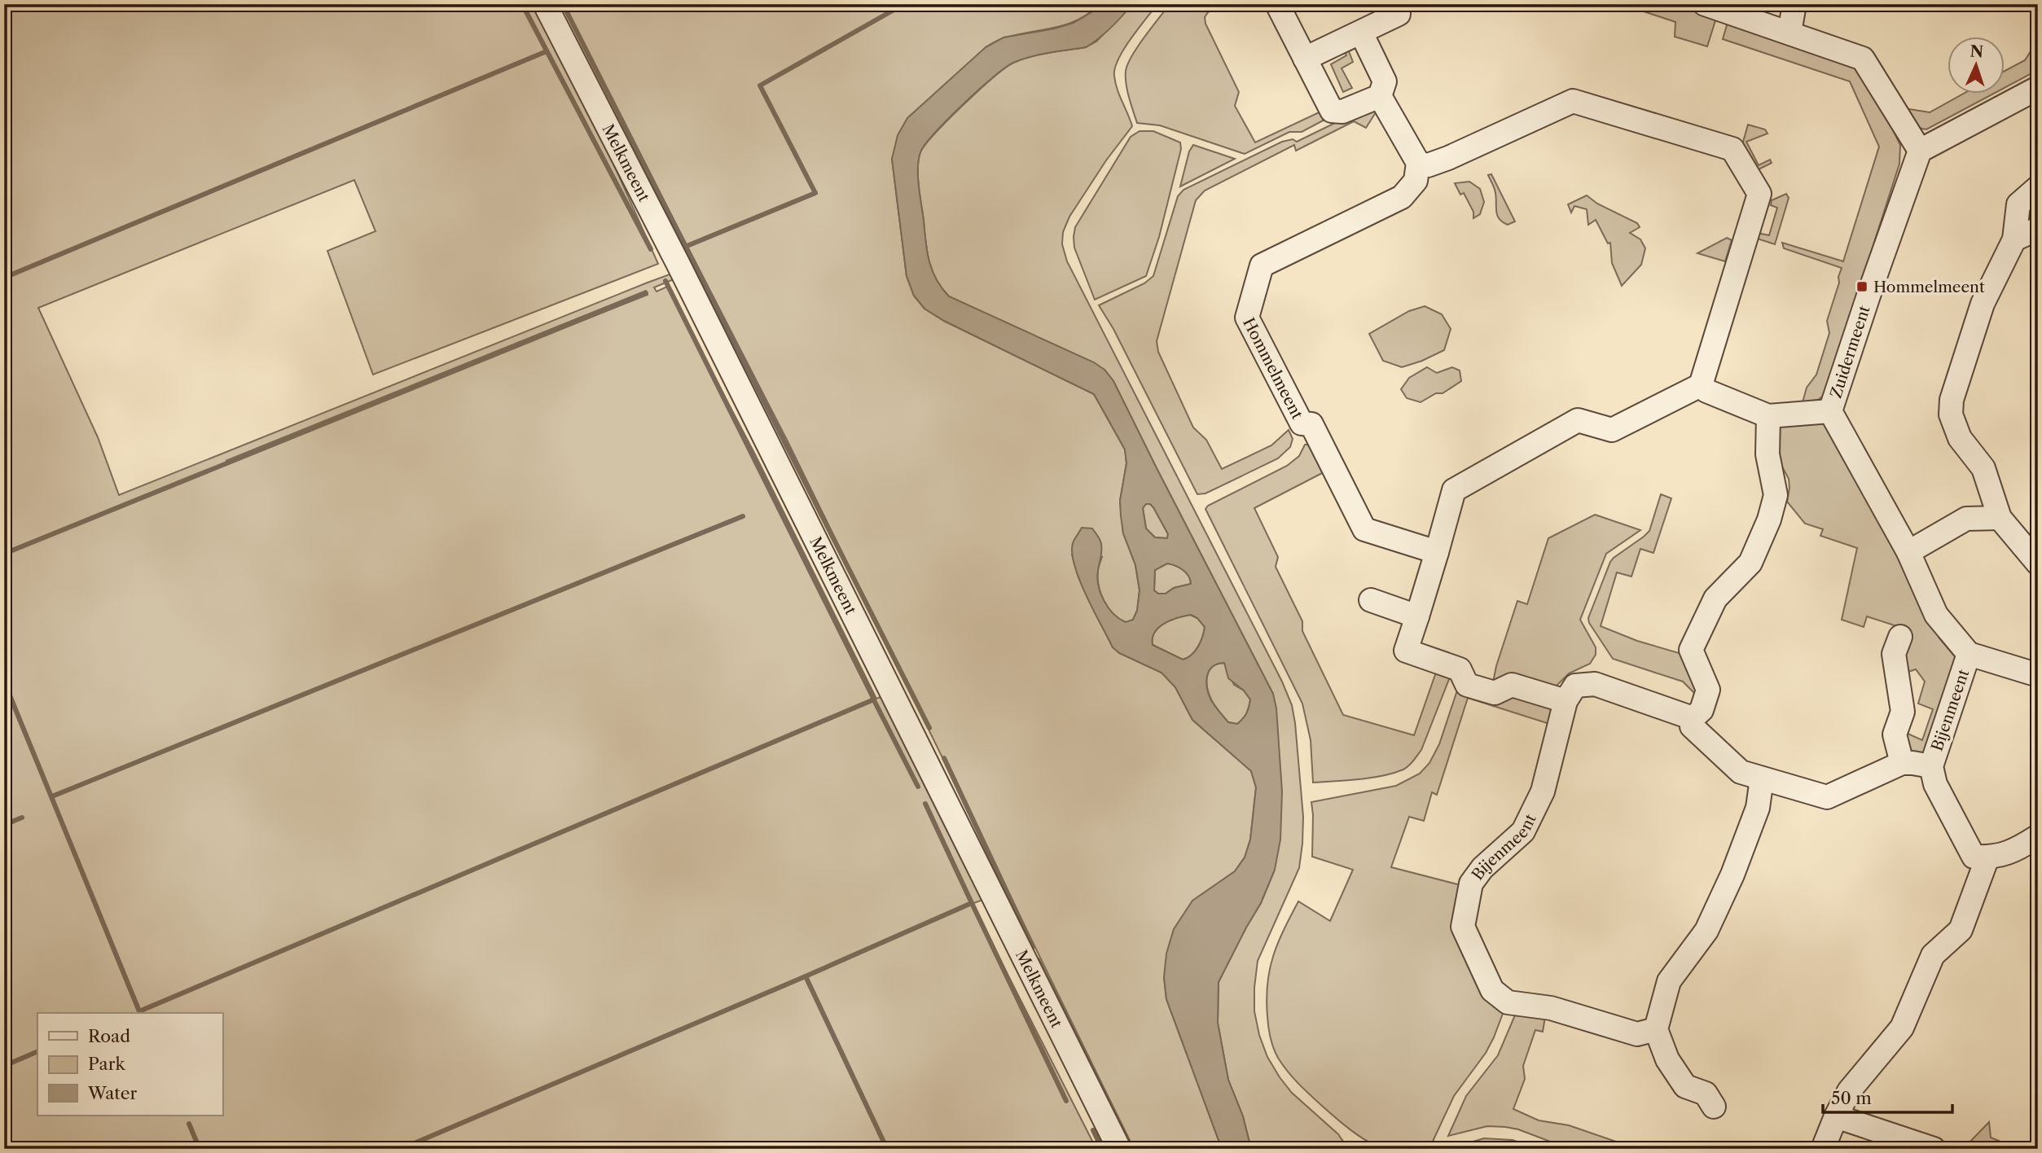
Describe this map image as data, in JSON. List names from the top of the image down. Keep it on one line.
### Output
{"streets":{"street":["Melkmeent","Zuidermeent","Hommelmeent","Bijenmeent"]},"crossings":[["Zuidermeent","Bijenmeent"]],"places":{"transit":["Hommelmeent"]},"legend":["Road","Park","Water"],"scale_bar":"50 m","north":"top"}
